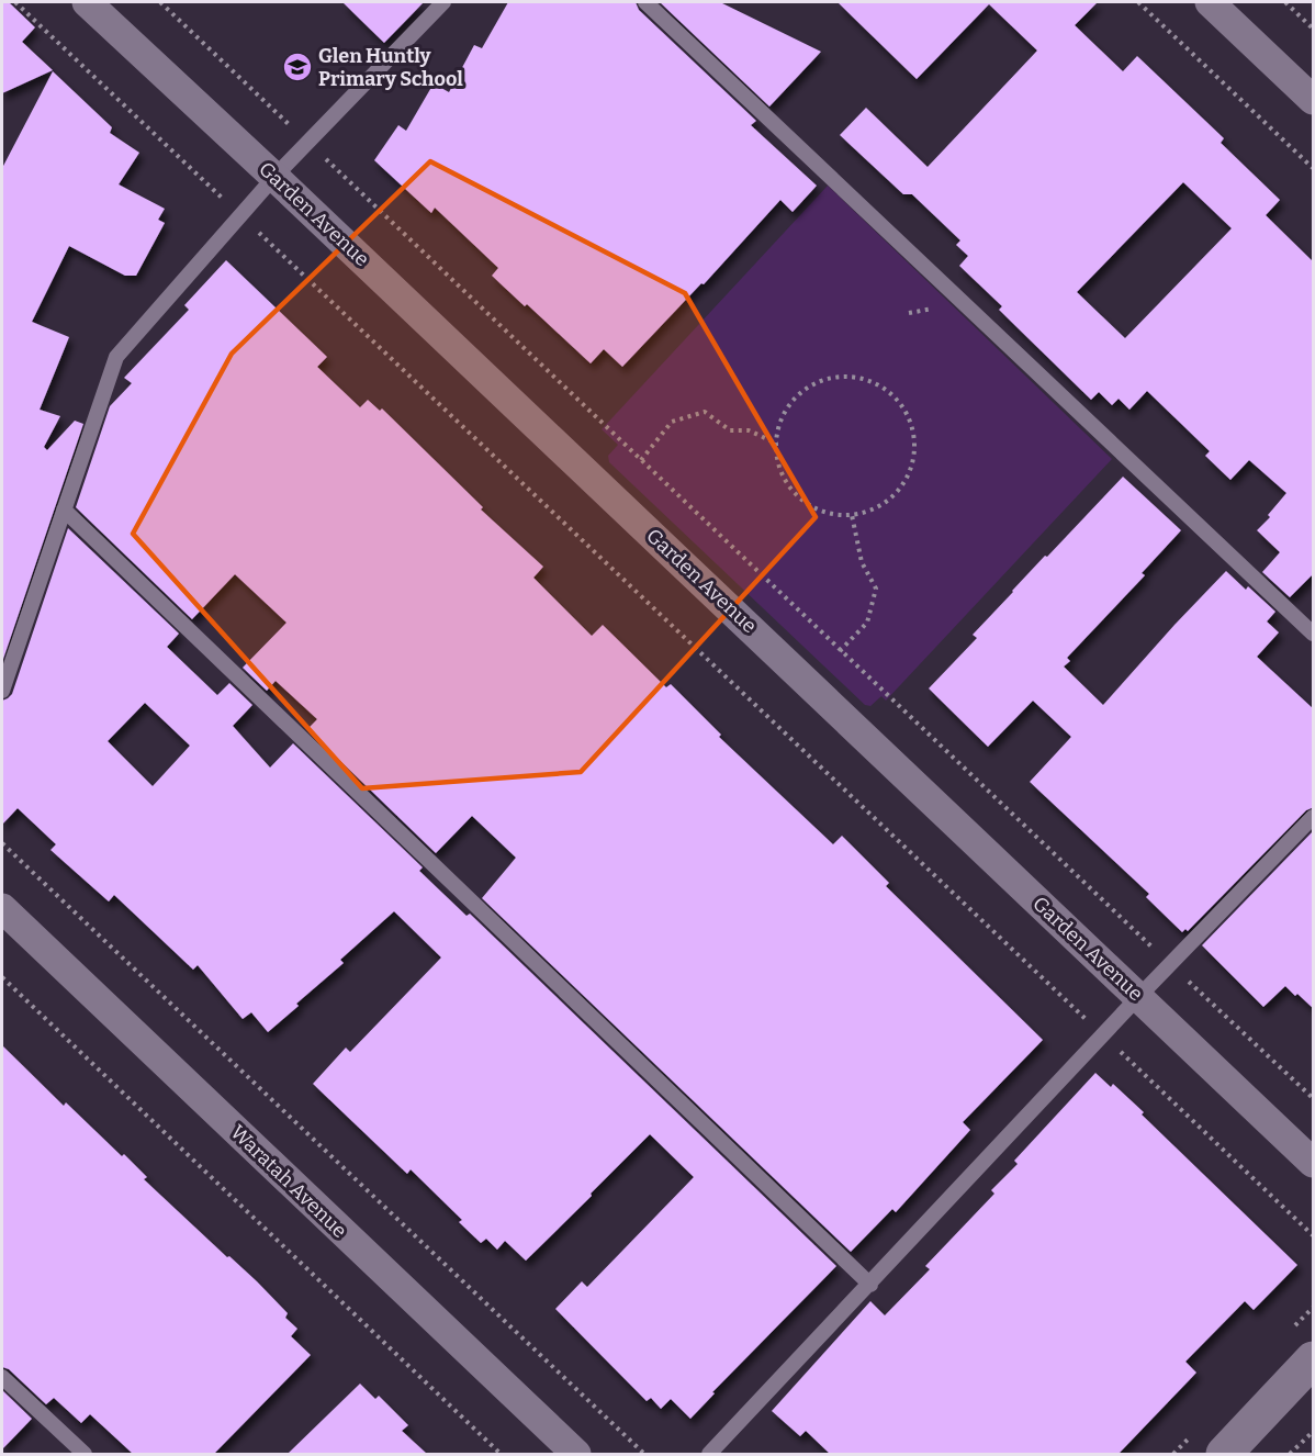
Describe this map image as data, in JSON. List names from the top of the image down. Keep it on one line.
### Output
{"streets":{"street":["Garden Avenue","Waratah Avenue"]},"places":{"school or university":["Glen Huntly Primary School"]}}
